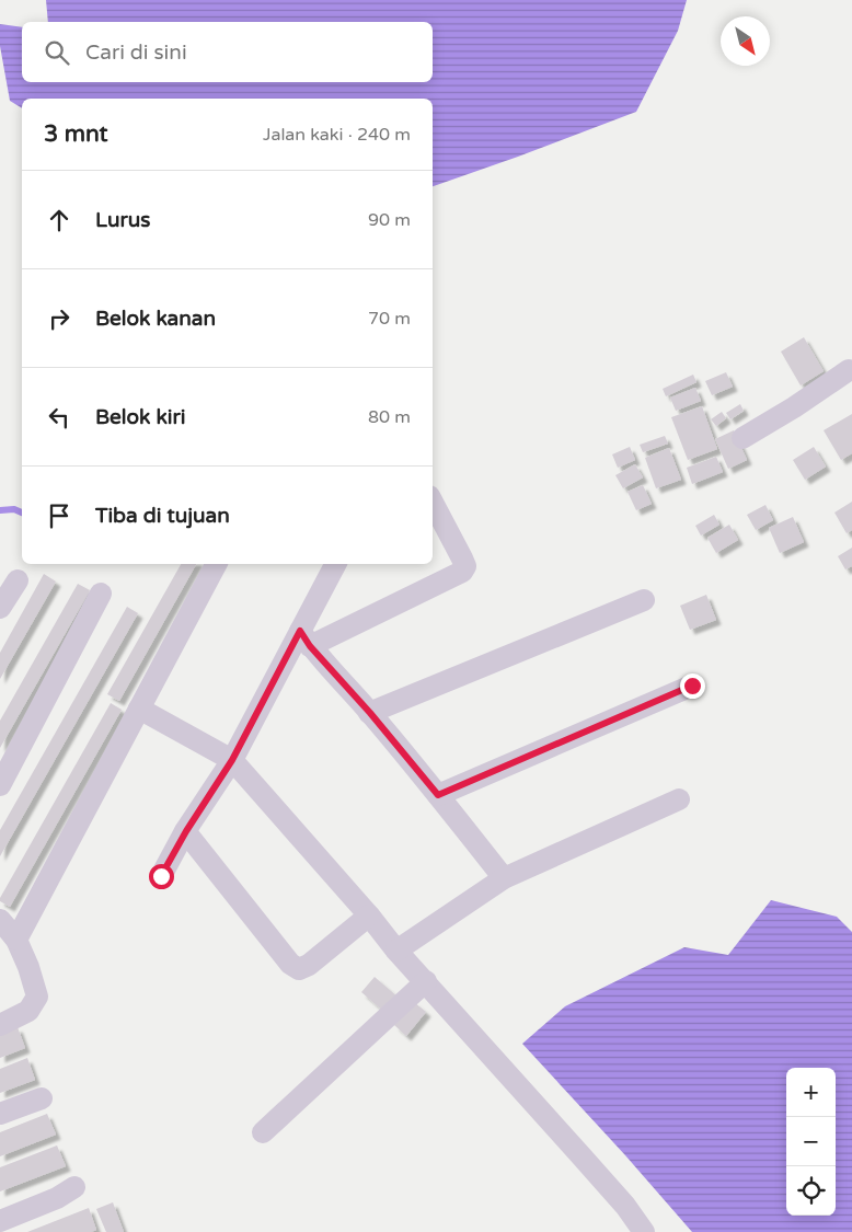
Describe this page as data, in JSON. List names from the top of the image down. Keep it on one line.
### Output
{"north":"bottom right","page":{"search":"Cari di sini","heading":["3 mnt","Jalan kaki · 240 m"],"list":[["Lurus","90 m"],["Belok kanan","70 m"],["Belok kiri","80 m"],"Tiba di tujuan"],"map_buttons":["+","−"]}}
